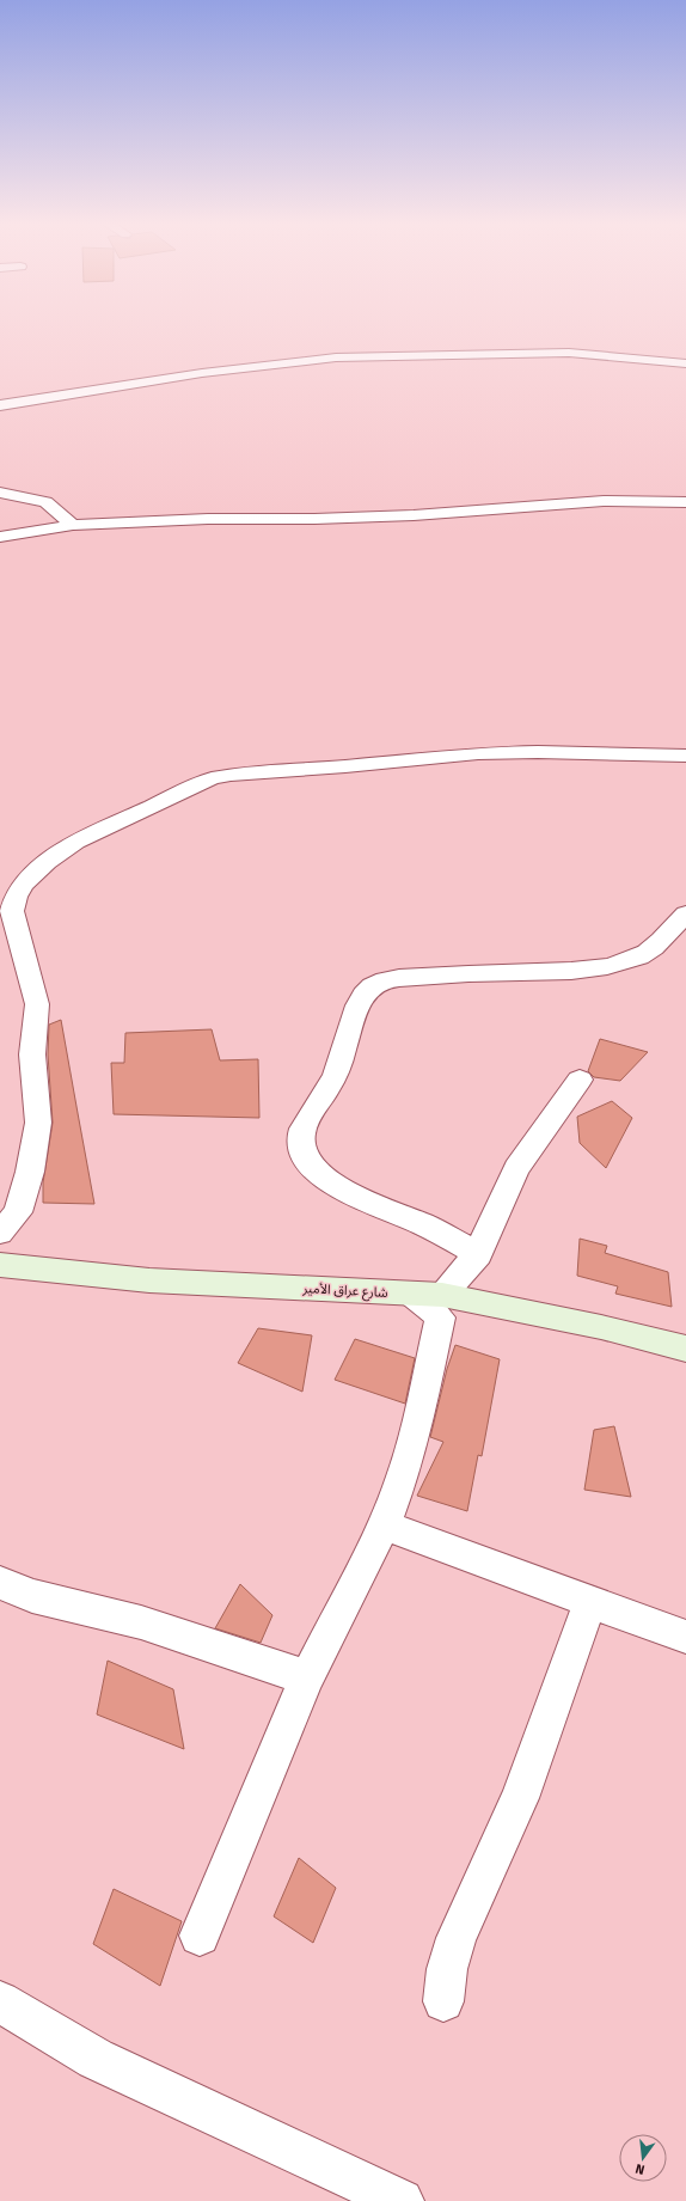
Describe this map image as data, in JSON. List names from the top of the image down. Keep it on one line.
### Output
{"streets":{"main road":["شارع عراق الأمير"]},"north":"bottom"}
